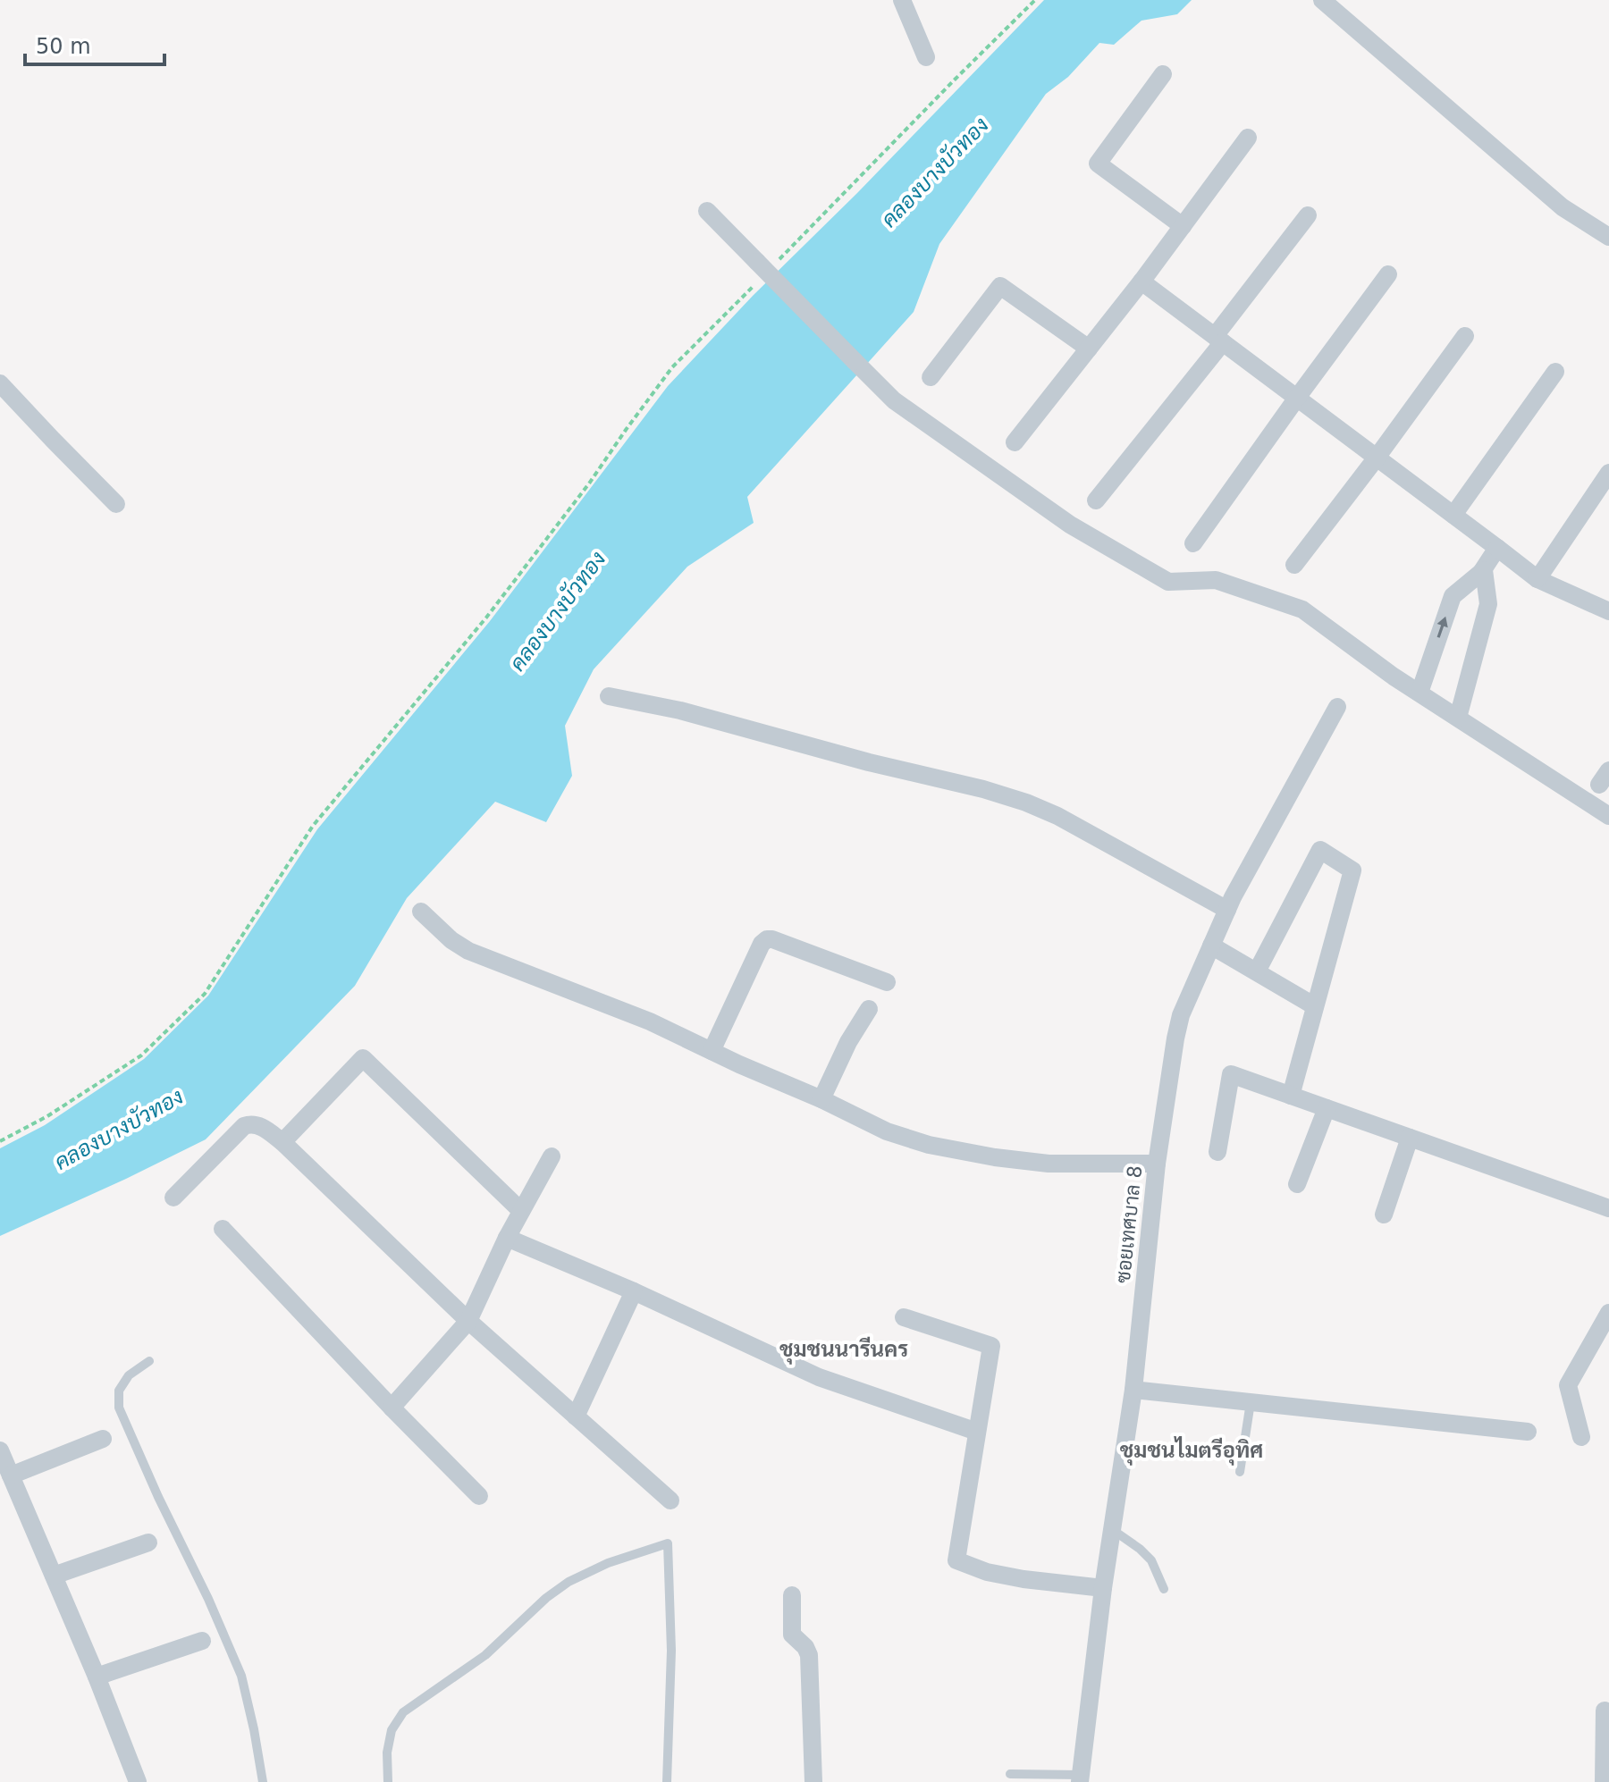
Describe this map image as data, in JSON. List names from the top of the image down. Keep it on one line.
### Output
{"streets":{"street":["ซอยเทศบาล 8"]},"districts":["ชุมชนนารีนคร","ชุมชนไมตรีอุทิศ"],"water":["คลองบางบัวทอง"],"scale_bar":"50 m"}
